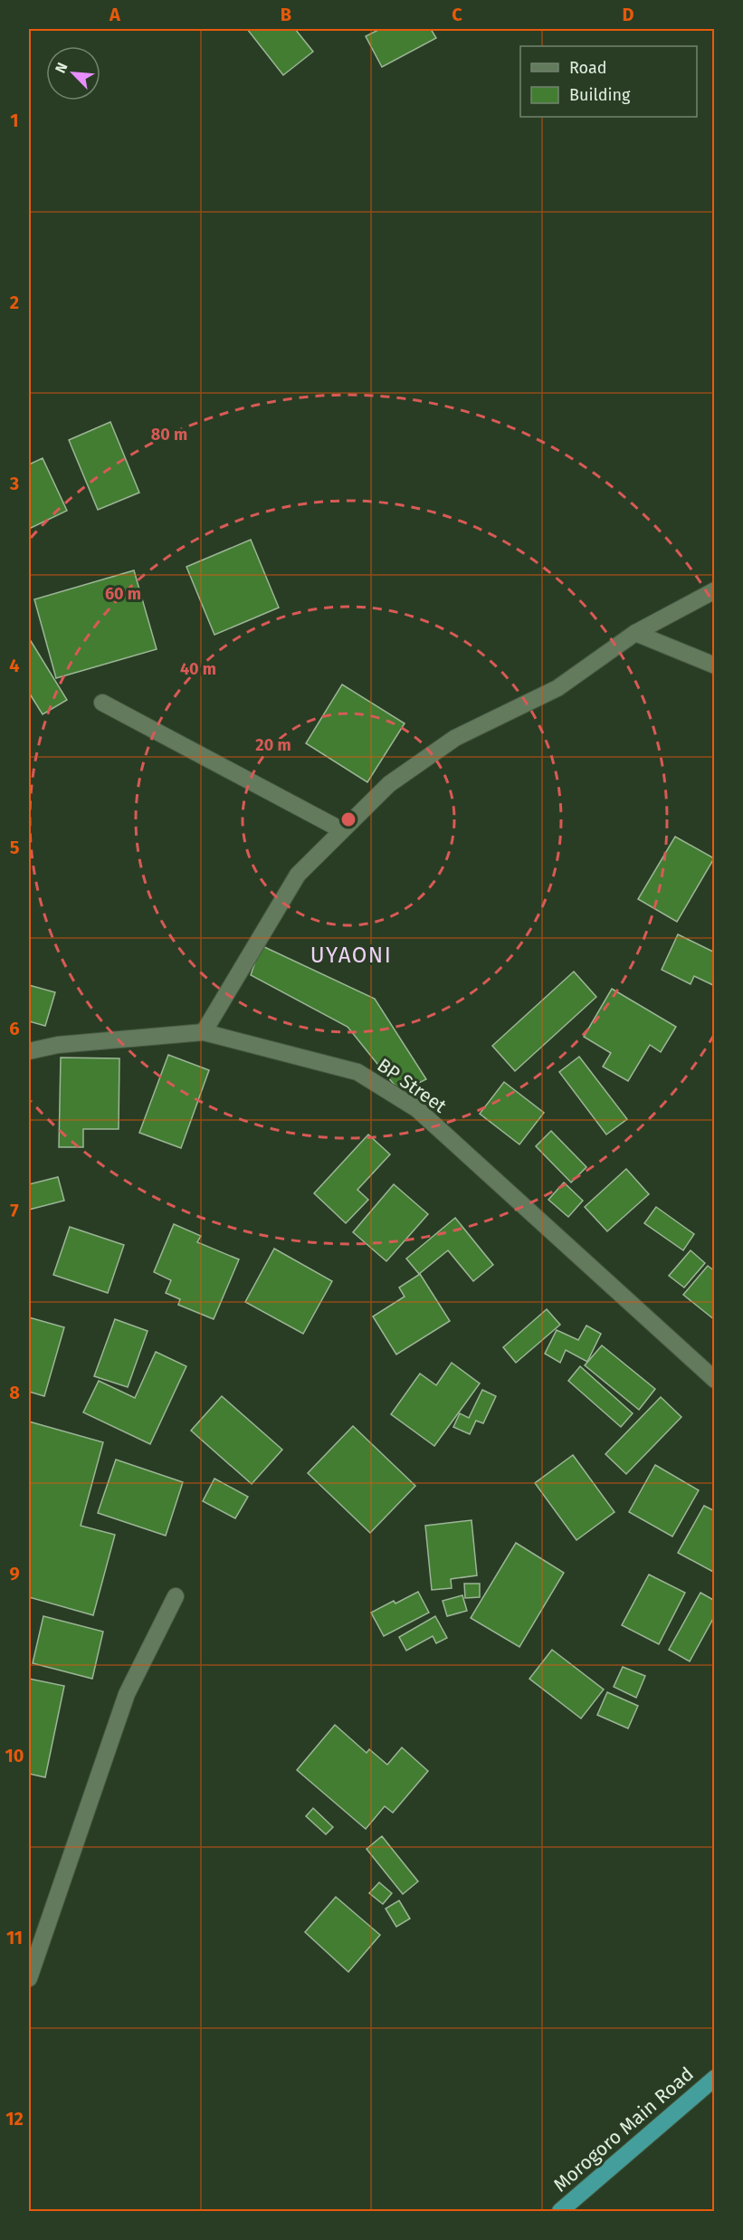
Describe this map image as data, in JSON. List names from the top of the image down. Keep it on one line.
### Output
{"streets":{"highway":["Morogoro Main Road"],"street":["BP Street"]},"districts":["UYAONI"],"legend":["Road","Building"],"north":"top left","grid":{"columns":["A","B","C","D"],"rows":["1","2","3","4","5","6","7","8","9","10","11","12"]},"rings":["80 m","60 m","40 m","20 m"]}
